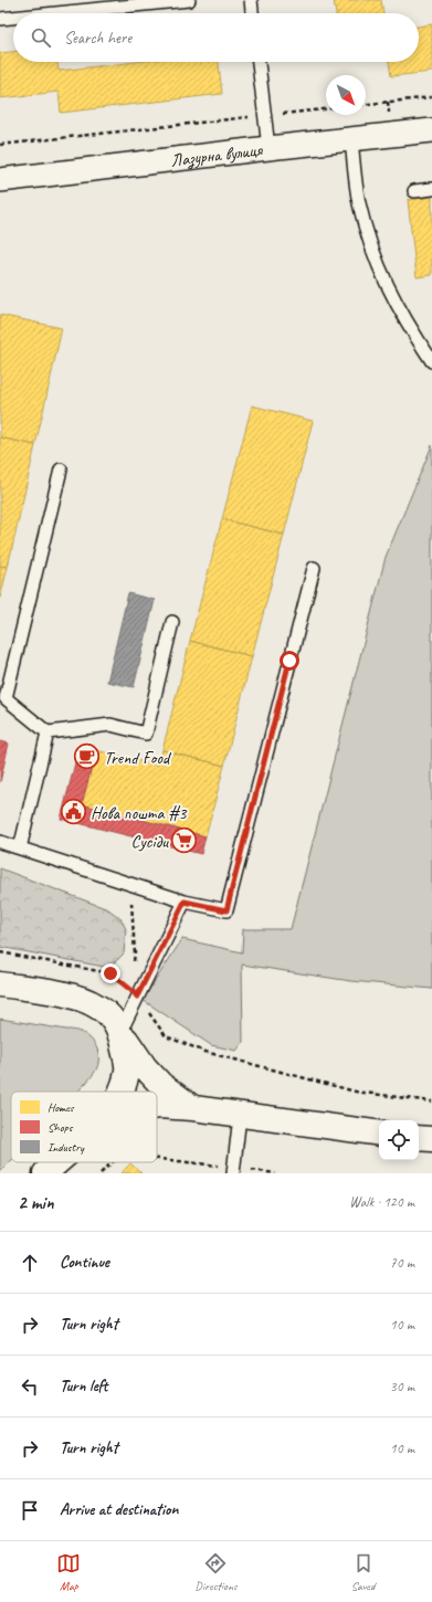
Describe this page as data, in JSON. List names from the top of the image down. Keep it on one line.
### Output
{"streets":{"street":["Лазурна вулиця"]},"places":{"cafe":["Trend Food"],"public building":["Нова пошта #3"],"supermarket":["Сусіди"]},"legend":["Homes","Shops","Industry"],"north":"bottom right","page":{"search":"Search here","heading":["2 min","Walk · 120 m"],"list":[["Continue","70 m"],["Turn right","10 m"],["Turn left","30 m"],["Turn right","10 m"],"Arrive at destination"],"nav":["Map","Directions","Saved"]}}
